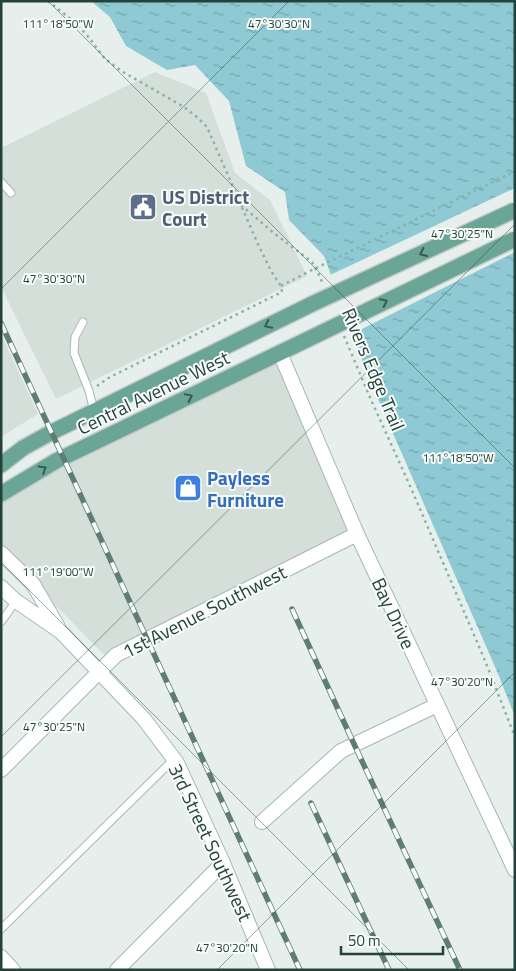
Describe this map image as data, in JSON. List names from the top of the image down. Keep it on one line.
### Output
{"streets":{"main road":["Central Avenue West"],"street":["1st Avenue Southwest","Bay Drive","3rd Street Southwest"],"path":["Rivers Edge Trail"]},"crossings":[["Central Avenue West","Bay Drive"],["1st Avenue Southwest","Bay Drive"],["1st Avenue Southwest","3rd Street Southwest"]],"places":{"public building":["US District Court"],"shop":["Payless Furniture"]},"scale_bar":"50 m","coordinates":["111°18'50\"W","47°30'30\"N","47°30'25\"N","111°19'00\"W","47°30'20\"N"]}
